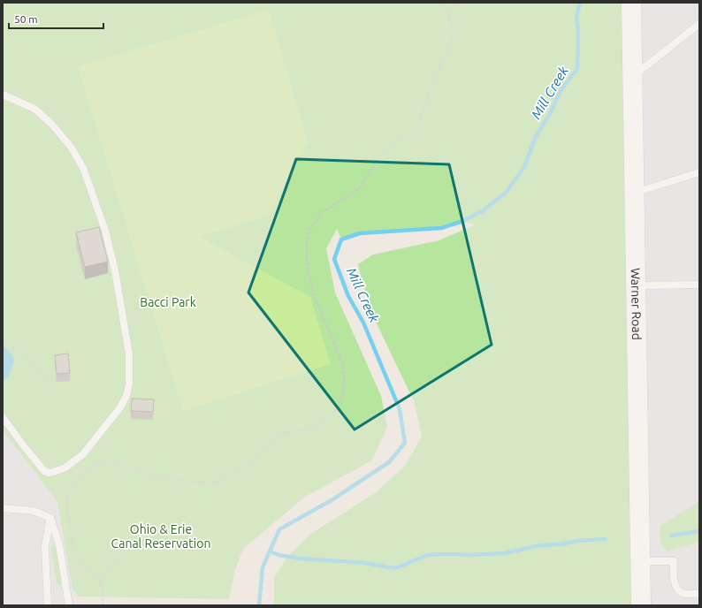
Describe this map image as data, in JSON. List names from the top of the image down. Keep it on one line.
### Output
{"streets":{"main road":["Warner Road"]},"water":["Mill Creek"],"parks":["Bacci Park","Ohio & Erie Canal Reservation"],"scale_bar":"50 m"}
